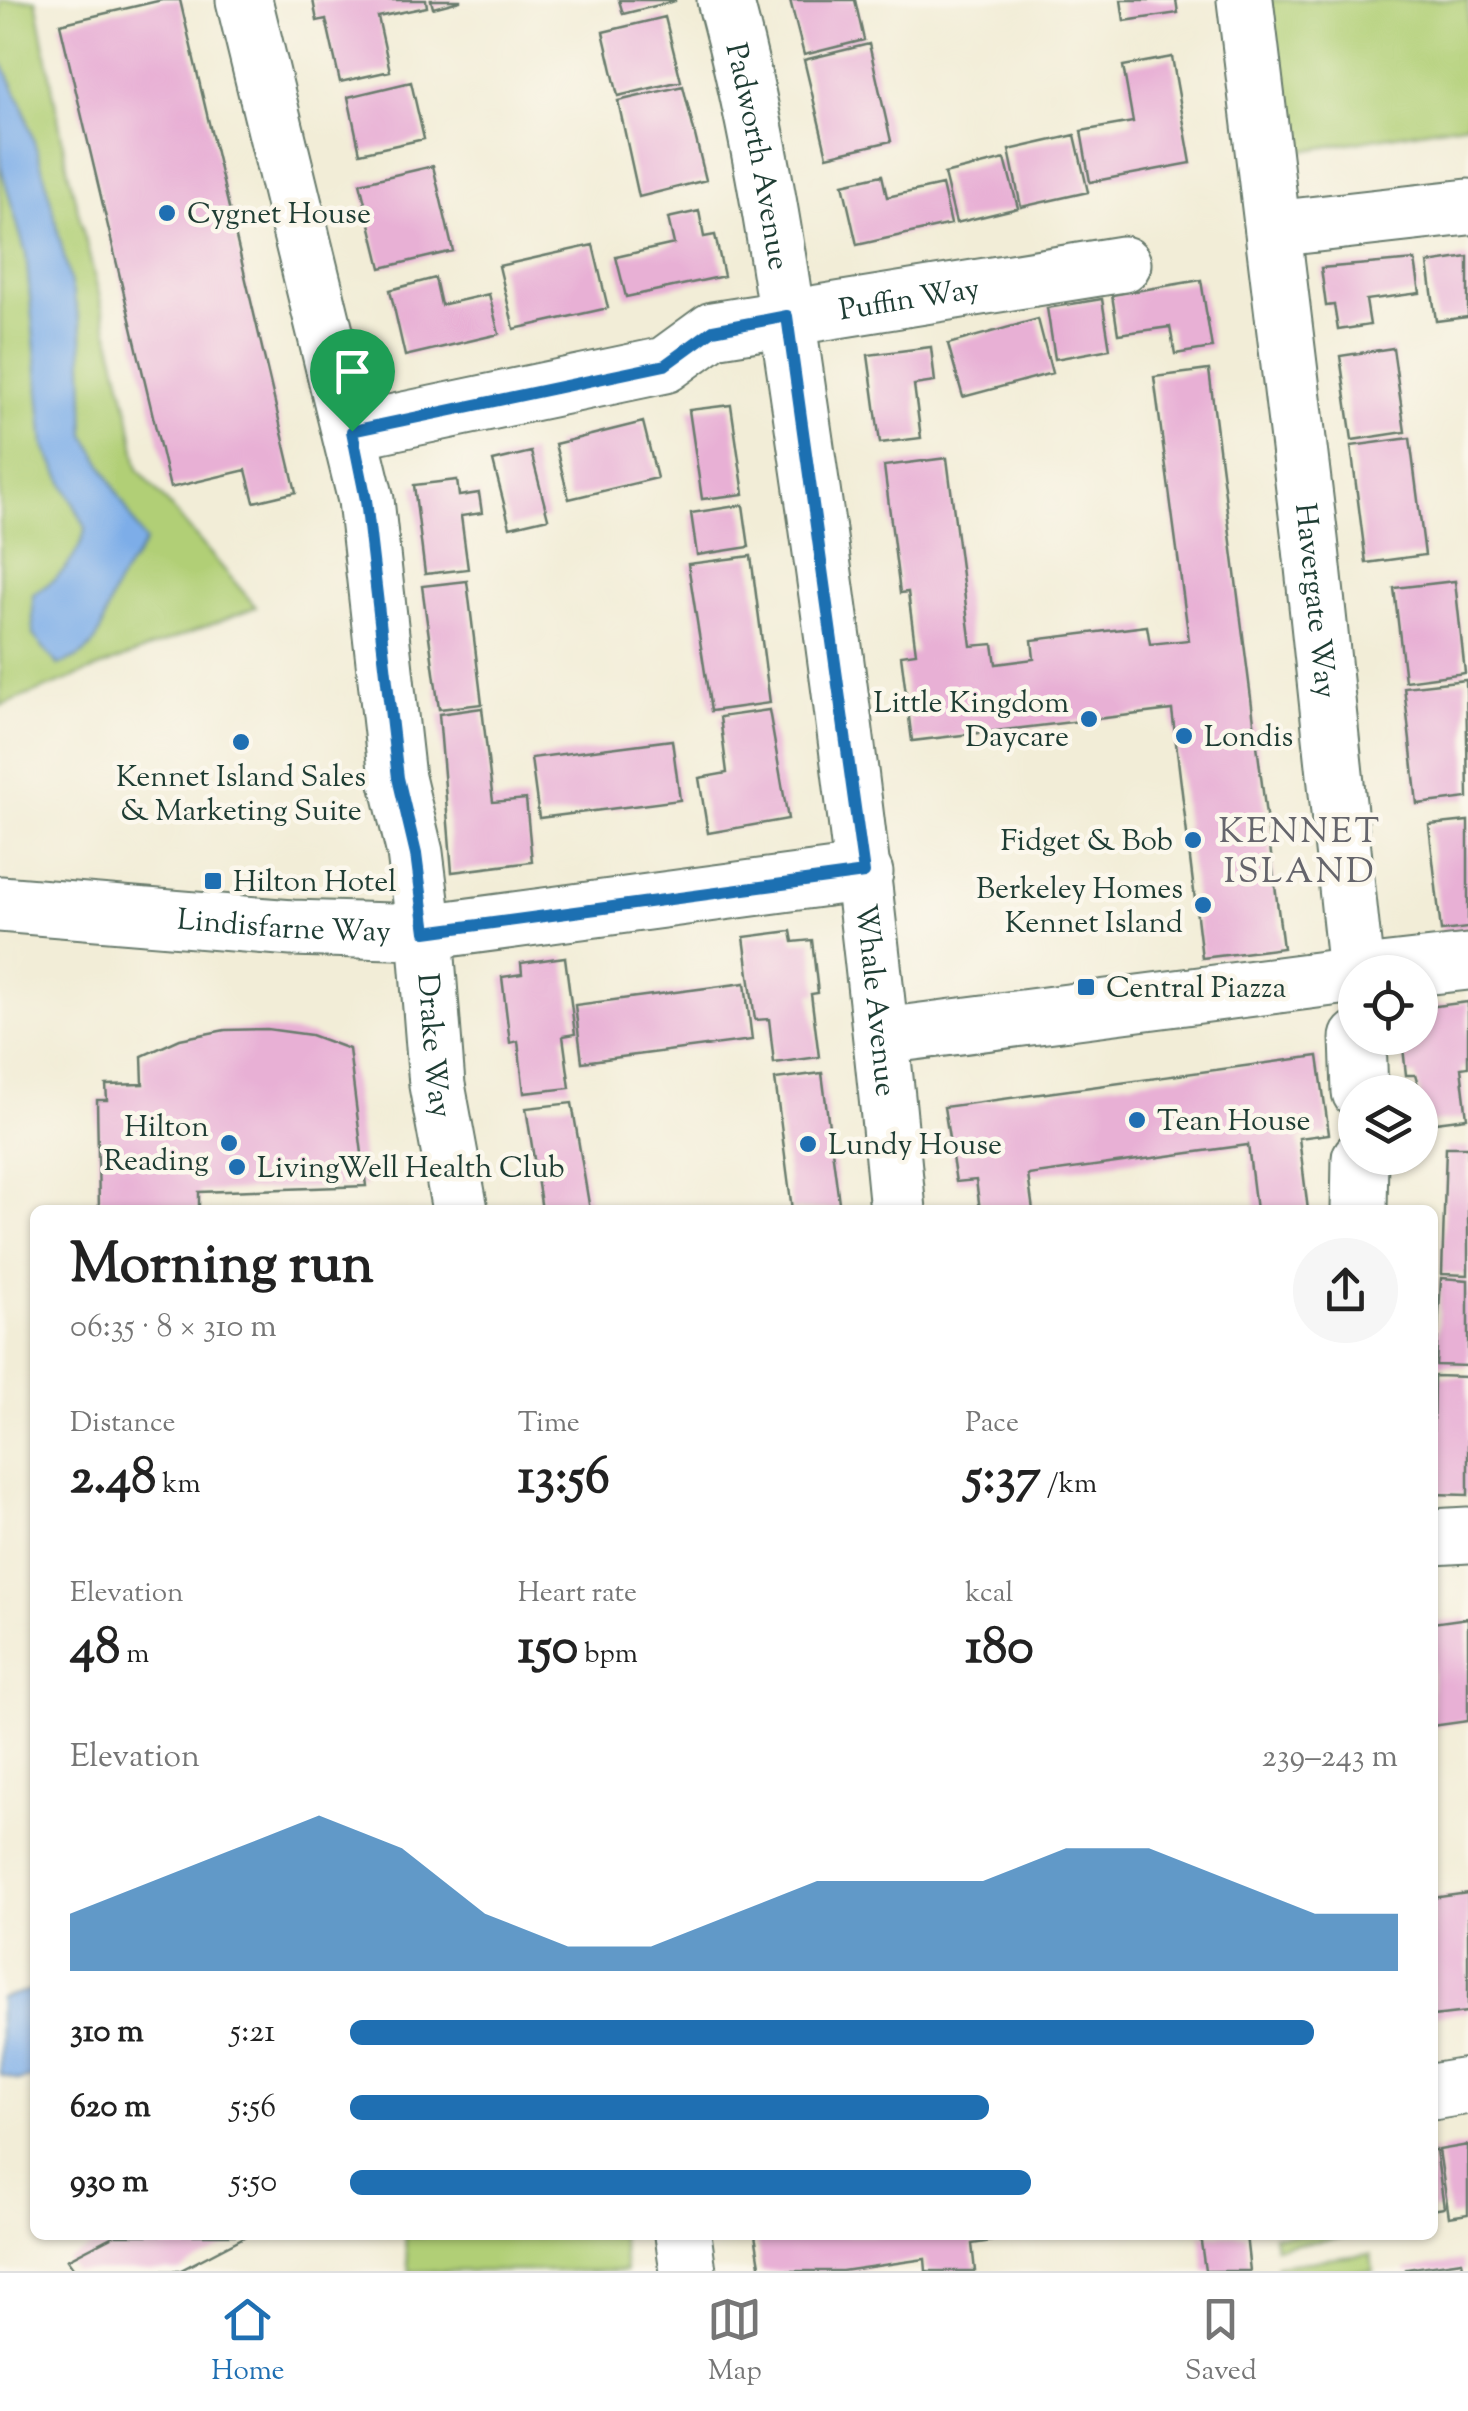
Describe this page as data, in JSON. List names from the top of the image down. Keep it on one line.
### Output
{"streets":{"street":["Padworth Avenue","Puffin Way","Havergate Way","Lindisfarne Way","Whale Avenue","Drake Way"]},"crossings":[["Padworth Avenue","Puffin Way"],["Padworth Avenue","Whale Avenue"],["Puffin Way","Whale Avenue"],["Puffin Way","Drake Way"],["Lindisfarne Way","Whale Avenue"],["Lindisfarne Way","Drake Way"]],"districts":["KENNET ISLAND"],"places":{"other":["Cygnet House","Little Kingdom Daycare","Londis","Kennet Island Sales & Marketing Suite","Fidget & Bob","Berkeley Homes Kennet Island","Tean House","Hilton Reading","Lundy House","LivingWell Health Club"],"transit":["Hilton Hotel","Central Piazza"]},"page":{"heading":["Morning run","06:35 · 8 × 310 m"],"stats":[["Distance","2.48 km"],["Time","13:56"],["Pace","5:37 /km"],["Elevation","48 m"],["Heart rate","150 bpm"],["kcal","180"]],"chart":["Elevation","239–243 m"],"list":[{"name":"310 m","note":"5:21"},{"name":"620 m","note":"5:56"},{"name":"930 m","note":"5:50"}],"tabs":["Home","Map","Saved"]}}
